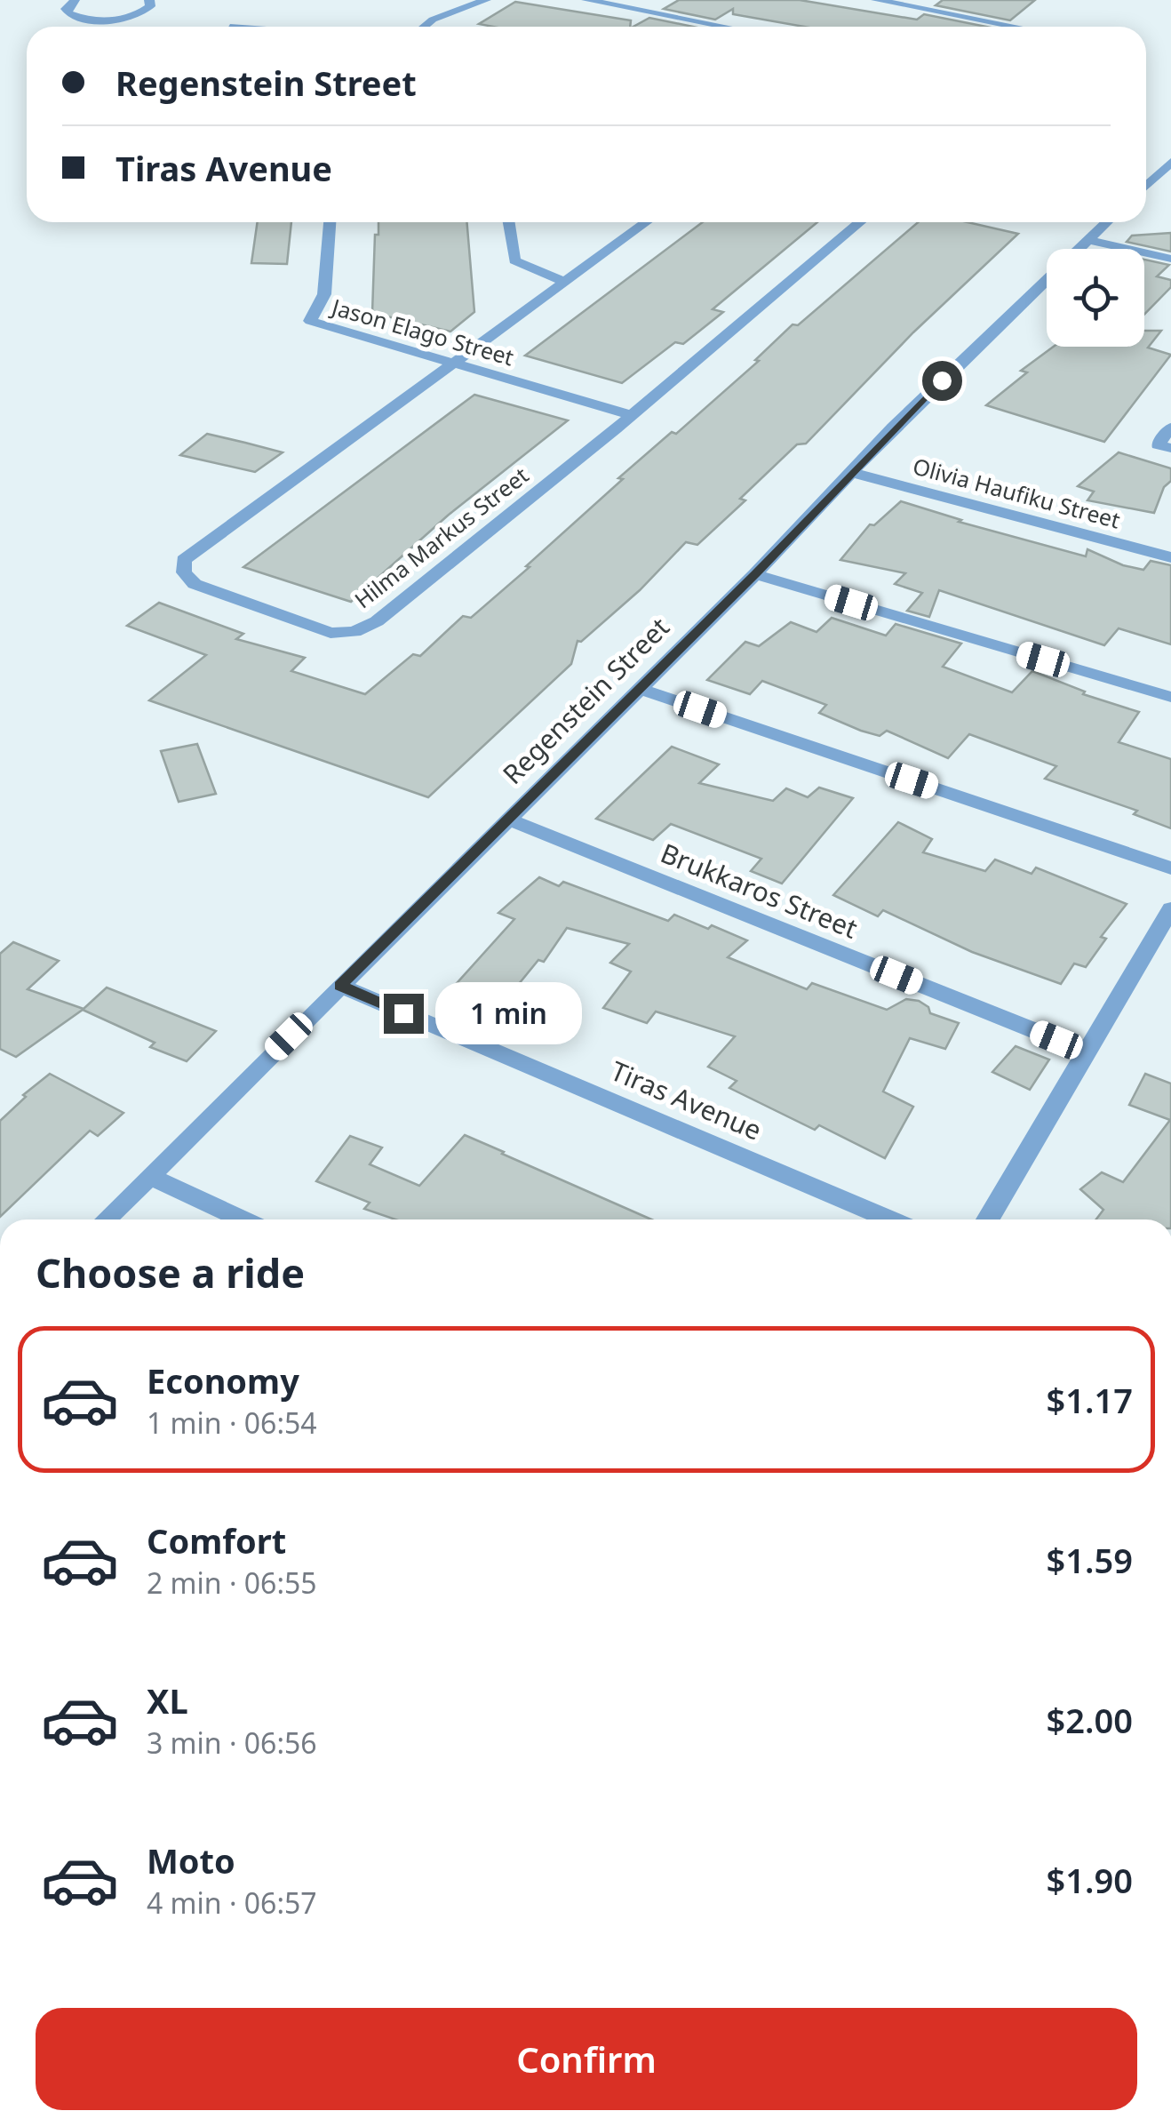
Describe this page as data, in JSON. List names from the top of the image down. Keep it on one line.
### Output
{"streets":{"street":["Jason Elago Street","Olivia Haufiku Street","Hilma Markus Street","Regenstein Street","Brukkaros Street","Tiras Avenue"]},"crossings":[["Jason Elago Street","Hilma Markus Street"],["Olivia Haufiku Street","Regenstein Street"],["Regenstein Street","Brukkaros Street"],["Regenstein Street","Tiras Avenue"]],"page":{"banner":["Regenstein Street","Tiras Avenue"],"bubble":"1 min","heading":"Choose a ride","list":[{"name":"Economy","note":"1 min · 06:54","value":"$1.17"},{"name":"Comfort","note":"2 min · 06:55","value":"$1.59"},{"name":"XL","note":"3 min · 06:56","value":"$2.00"},{"name":"Moto","note":"4 min · 06:57","value":"$1.90"}],"buttons":"Confirm"}}
